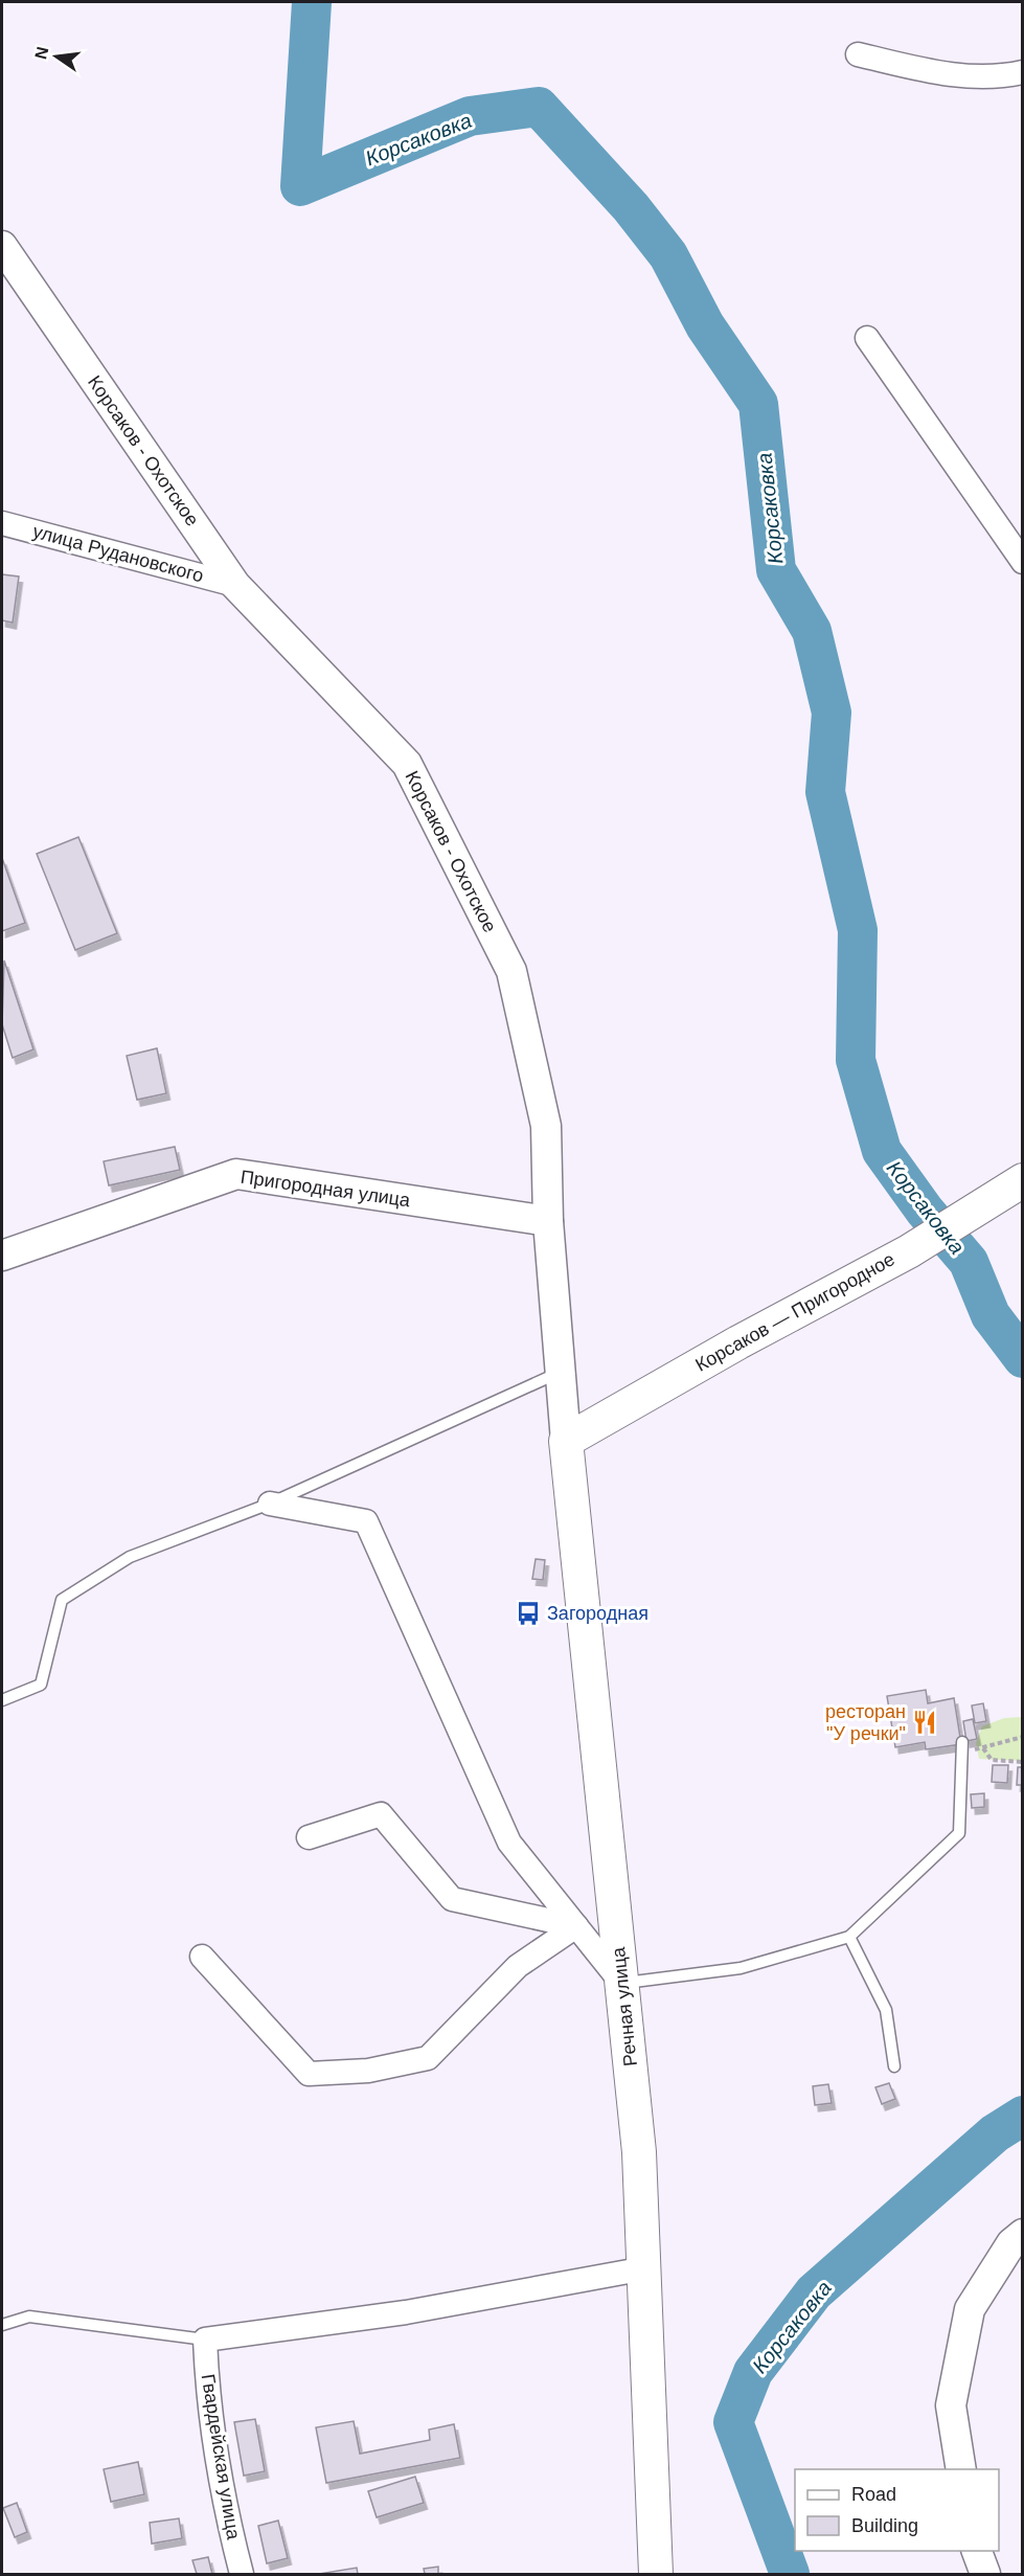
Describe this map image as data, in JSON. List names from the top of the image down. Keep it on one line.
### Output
{"streets":{"main road":["Корсаков — Пригородное","Речная улица"],"street":["Корсаков - Охотское","улица Рудановского","Пригородная улица","Гвардейская улица"]},"crossings":[["Корсаков - Охотское","улица Рудановского"],["Корсаков - Охотское","Пригородная улица"],["Корсаков - Охотское","Корсаков — Пригородное"],["Корсаков - Охотское","Речная улица"],["Корсаков — Пригородное","Речная улица"]],"water":["Корсаковка"],"places":{"bus stop":["Загородная"],"restaurant":["ресторан \"У речки\""]},"legend":["Road","Building"],"north":"left"}
